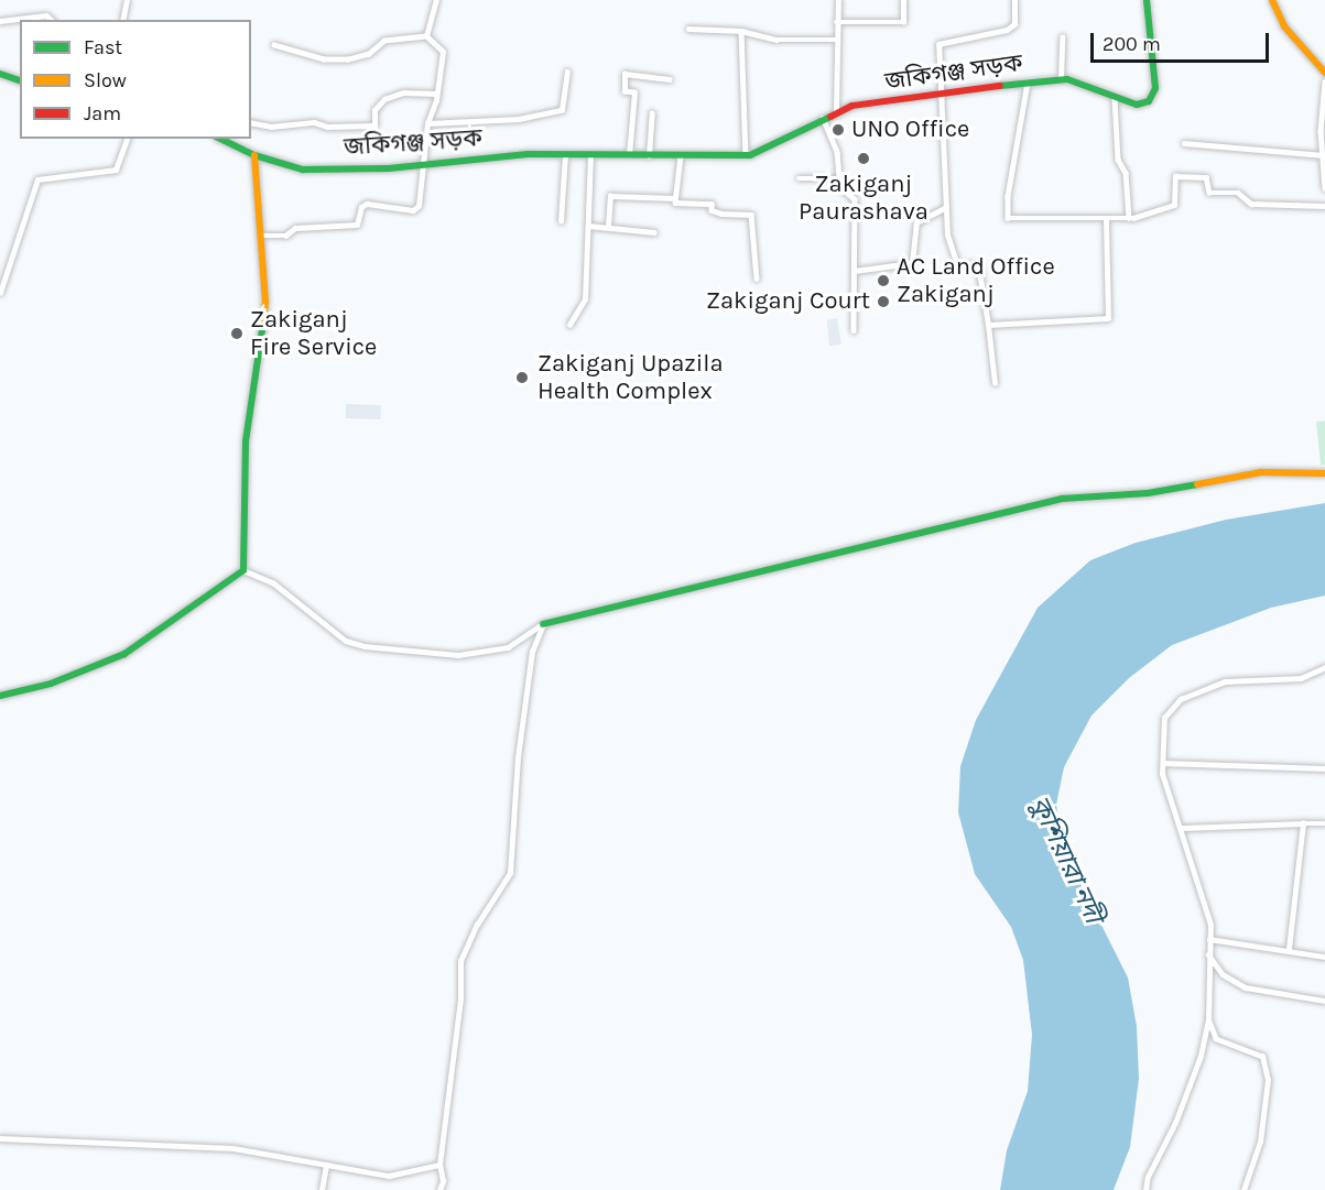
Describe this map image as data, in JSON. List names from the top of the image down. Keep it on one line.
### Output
{"streets":{"main road":["জকিগঞ্জ সড়ক"]},"water":["কুশিয়ারা নদী"],"places":["UNO Office","Zakiganj Paurashava","AC Land Office Zakiganj","Zakiganj Court","Zakiganj Fire Service","Zakiganj Upazila Health Complex"],"legend":["Fast","Slow","Jam"],"scale_bar":"200 m"}
